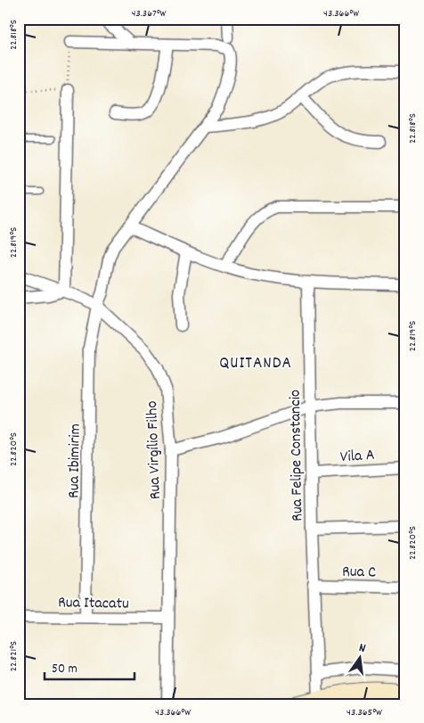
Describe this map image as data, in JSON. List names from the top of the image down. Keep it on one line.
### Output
{"streets":{"street":["Rua Virgílio Filho","Vila A","Rua Felipe Constancio","Rua Ibimirim","Rua C","Rua Itacatu"]},"crossings":[["Rua Virgílio Filho","Rua Ibimirim"],["Rua Virgílio Filho","Rua Itacatu"],["Vila A","Rua Felipe Constancio"],["Rua Felipe Constancio","Rua C"],["Rua Ibimirim","Rua Itacatu"]],"districts":["QUITANDA"],"scale_bar":"50 m","north":"top","coordinates":["43.367°W","43.366°W","22.818°S","22.819°S","22.820°S","22.821°S","43.365°W"]}
